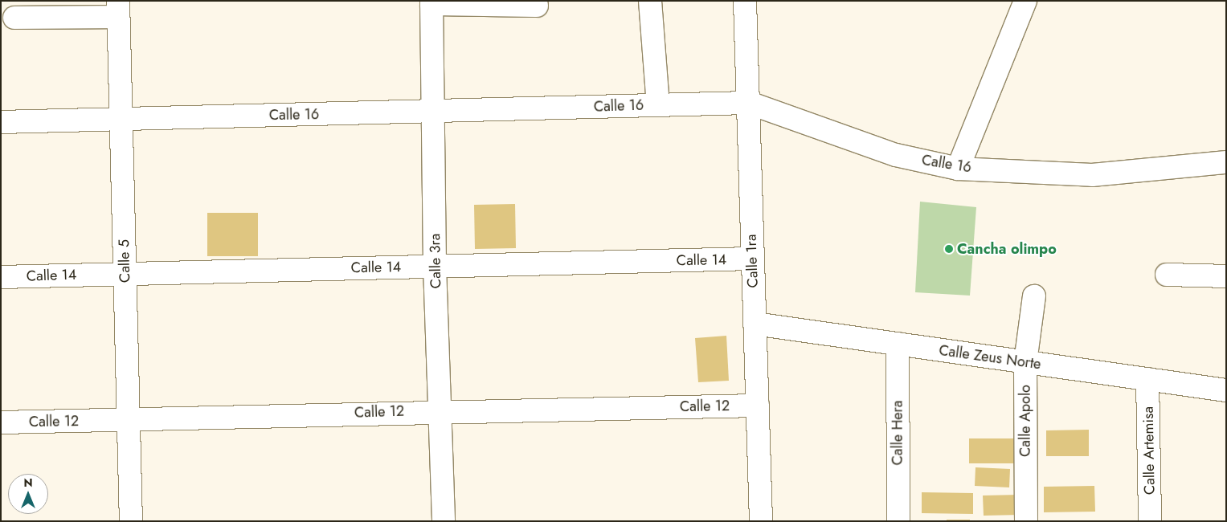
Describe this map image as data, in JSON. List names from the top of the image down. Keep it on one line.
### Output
{"streets":{"street":["Calle 16","Calle 14","Calle 5","Calle 3ra","Calle 1ra","Calle Zeus Norte","Calle 12","Calle Apolo","Calle Hera","Calle Artemisa"]},"crossings":[["Calle 16","Calle 5"],["Calle 16","Calle 3ra"],["Calle 16","Calle 1ra"],["Calle 14","Calle 5"],["Calle 14","Calle 3ra"],["Calle 14","Calle 1ra"],["Calle 5","Calle 12"],["Calle 3ra","Calle 12"],["Calle 1ra","Calle Zeus Norte"],["Calle 1ra","Calle 12"],["Calle Zeus Norte","Calle Apolo"],["Calle Zeus Norte","Calle Hera"],["Calle Zeus Norte","Calle Artemisa"]],"places":["Cancha olimpo"],"north":"top"}
